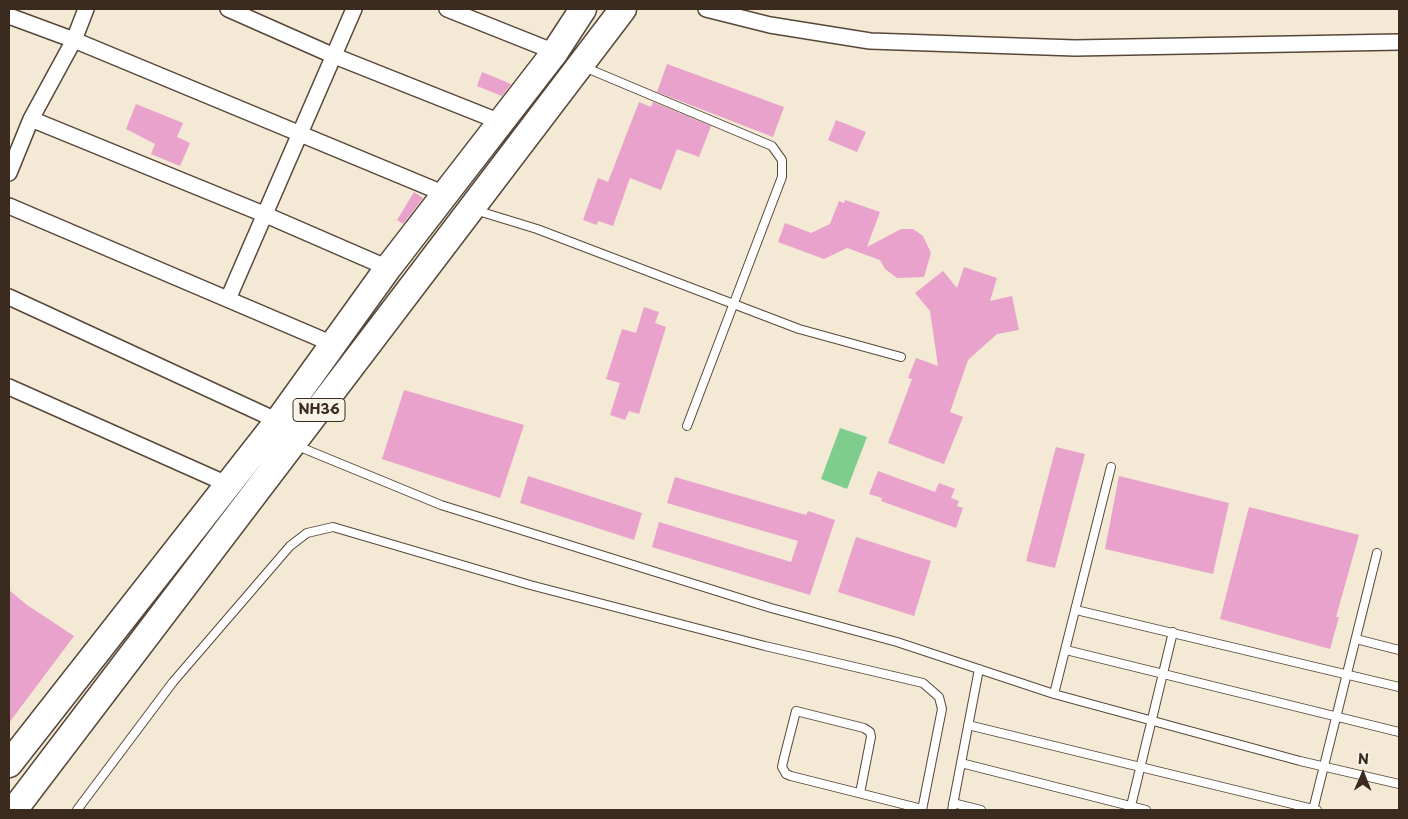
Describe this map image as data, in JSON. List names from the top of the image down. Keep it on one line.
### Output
{"streets":{"highway":["NH36"]},"north":"top"}
